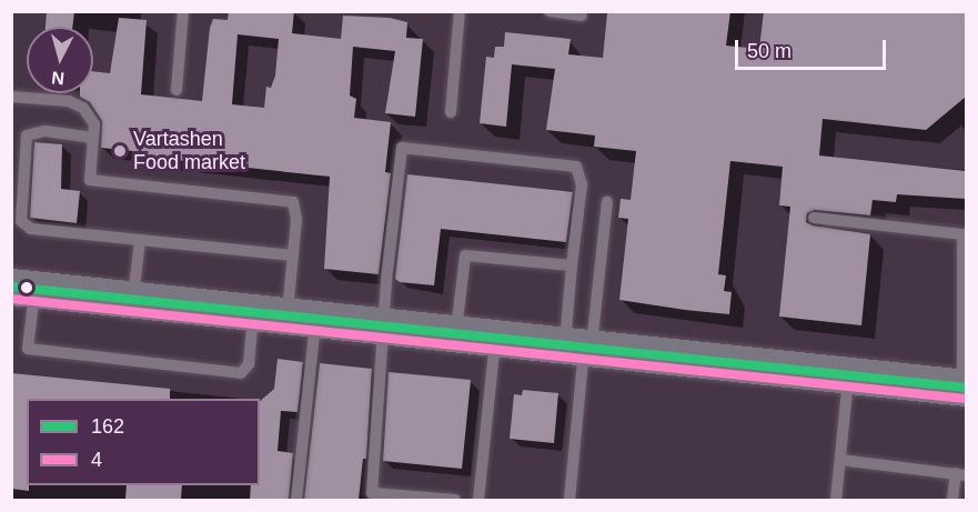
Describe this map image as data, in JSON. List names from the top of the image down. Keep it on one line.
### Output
{"places":["Vartashen Food market"],"lines":["transit line 162","transit line 4"],"legend":["162","4"],"scale_bar":"50 m","north":"bottom"}
